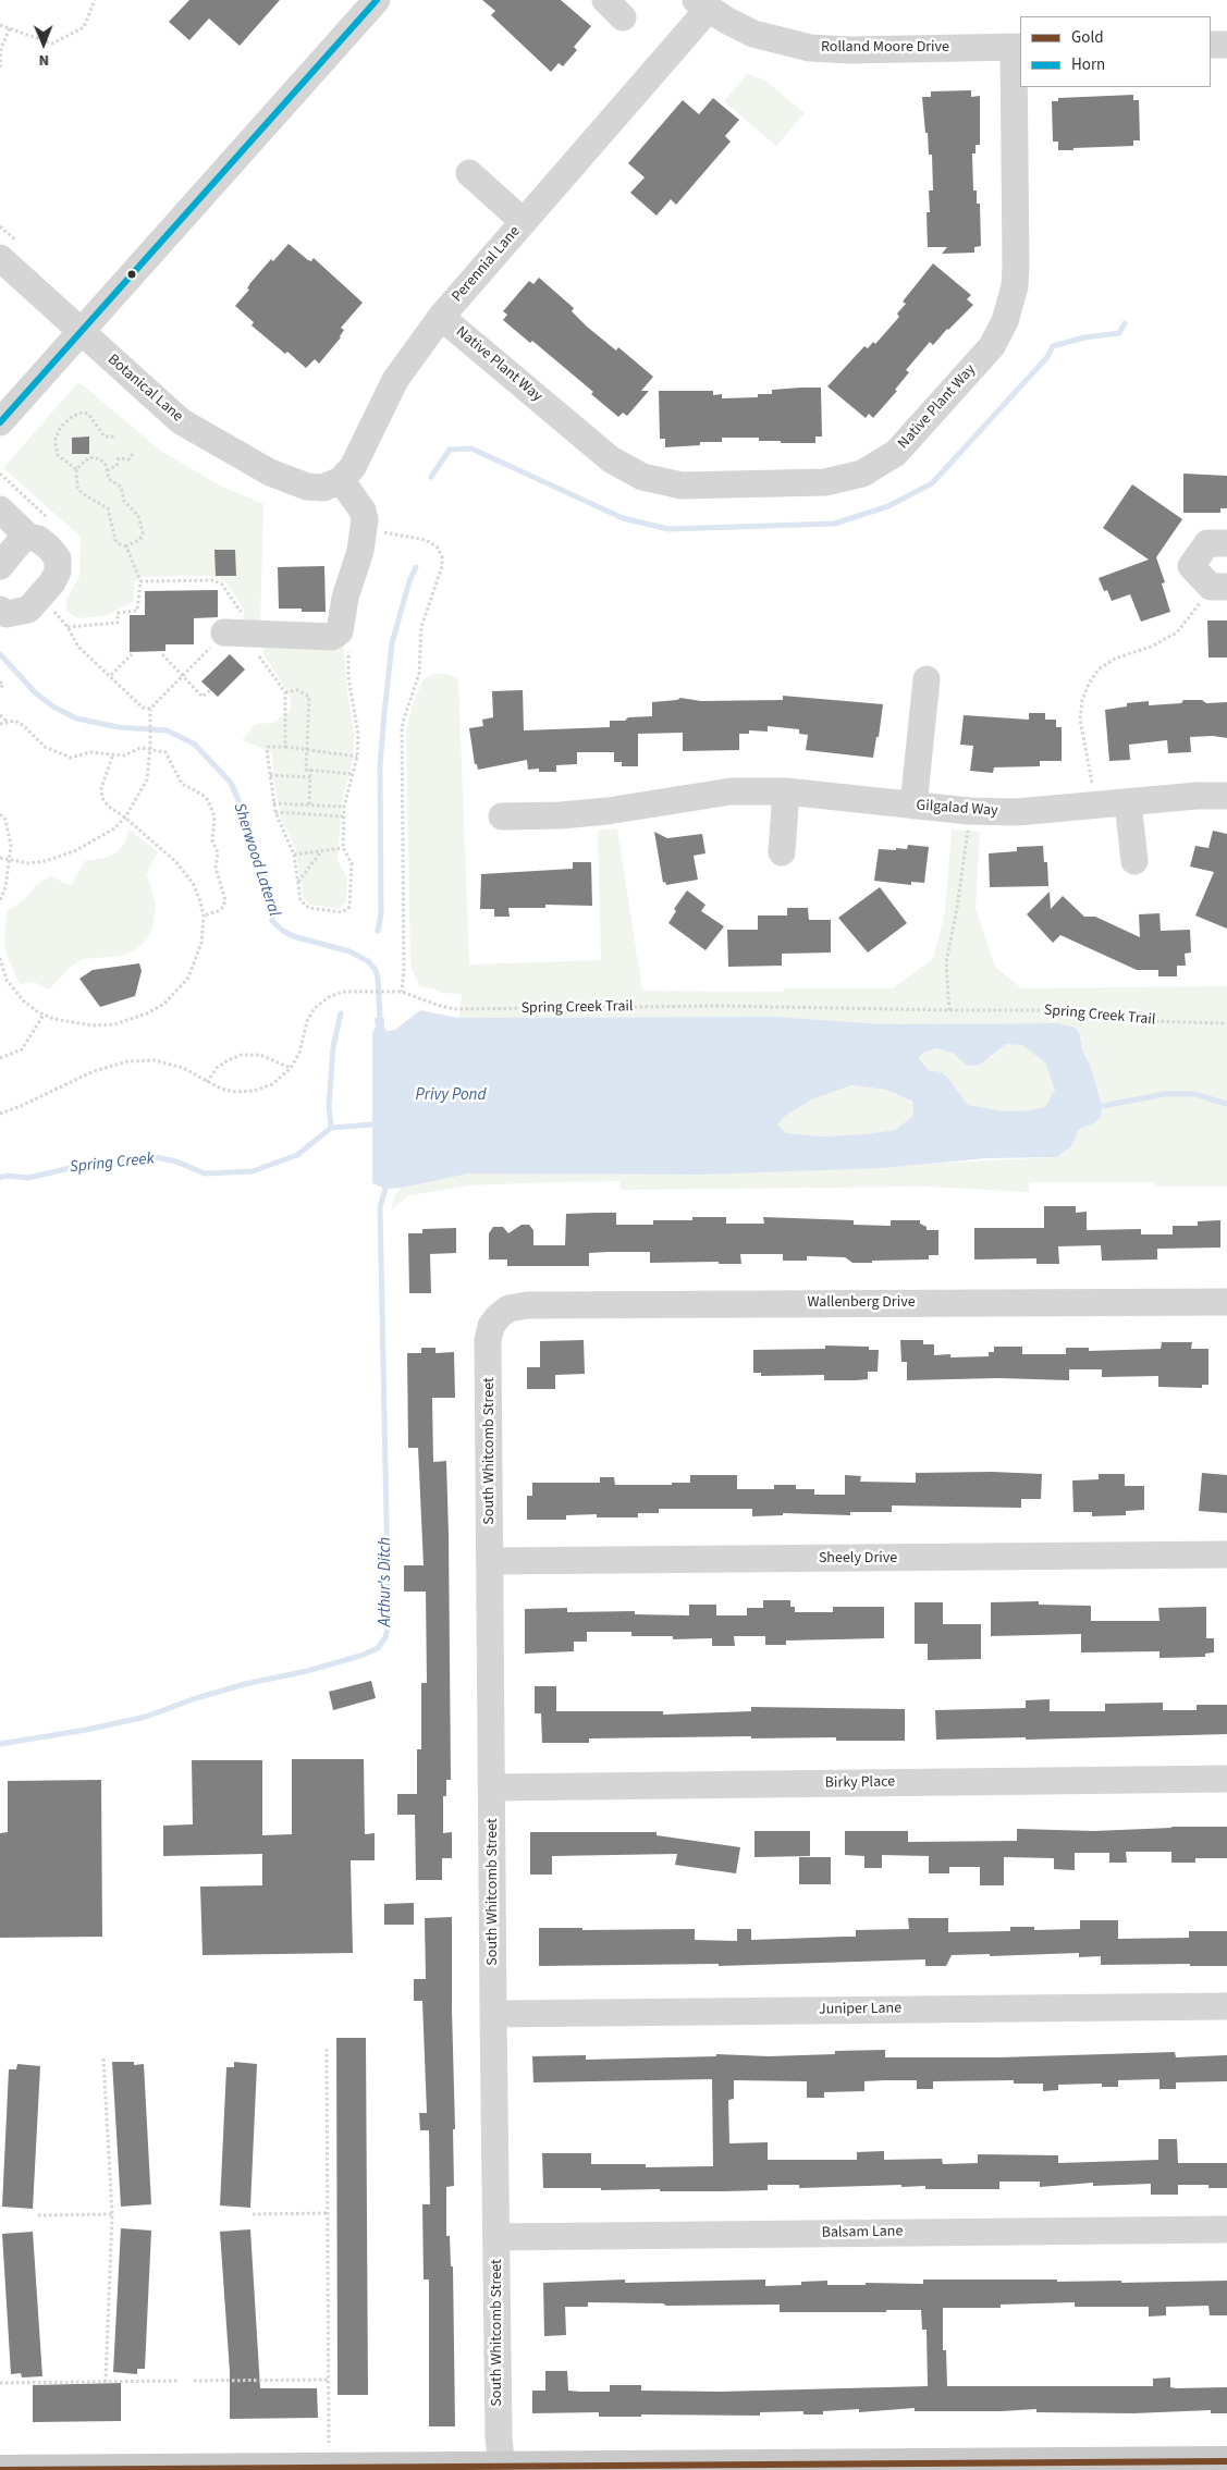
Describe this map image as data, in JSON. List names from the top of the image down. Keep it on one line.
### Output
{"streets":{"street":["Rolland Moore Drive","Perennial Lane","Native Plant Way","Botanical Lane","Gilgalad Way","Wallenberg Drive","South Whitcomb Street","Sheely Drive","Birky Place","Juniper Lane","Balsam Lane"],"path":["Spring Creek Trail"]},"crossings":[["Rolland Moore Drive","Perennial Lane"],["Rolland Moore Drive","Native Plant Way"],["Perennial Lane","Native Plant Way"],["Perennial Lane","Botanical Lane"],["Wallenberg Drive","South Whitcomb Street"],["South Whitcomb Street","Sheely Drive"],["South Whitcomb Street","Birky Place"],["South Whitcomb Street","Juniper Lane"],["South Whitcomb Street","Balsam Lane"]],"water":["Sherwood Lateral","Privy Pond","Spring Creek","Arthur's Ditch"],"lines":["transit line Horn","transit line Gold"],"legend":["Gold","Horn"],"north":"bottom"}
